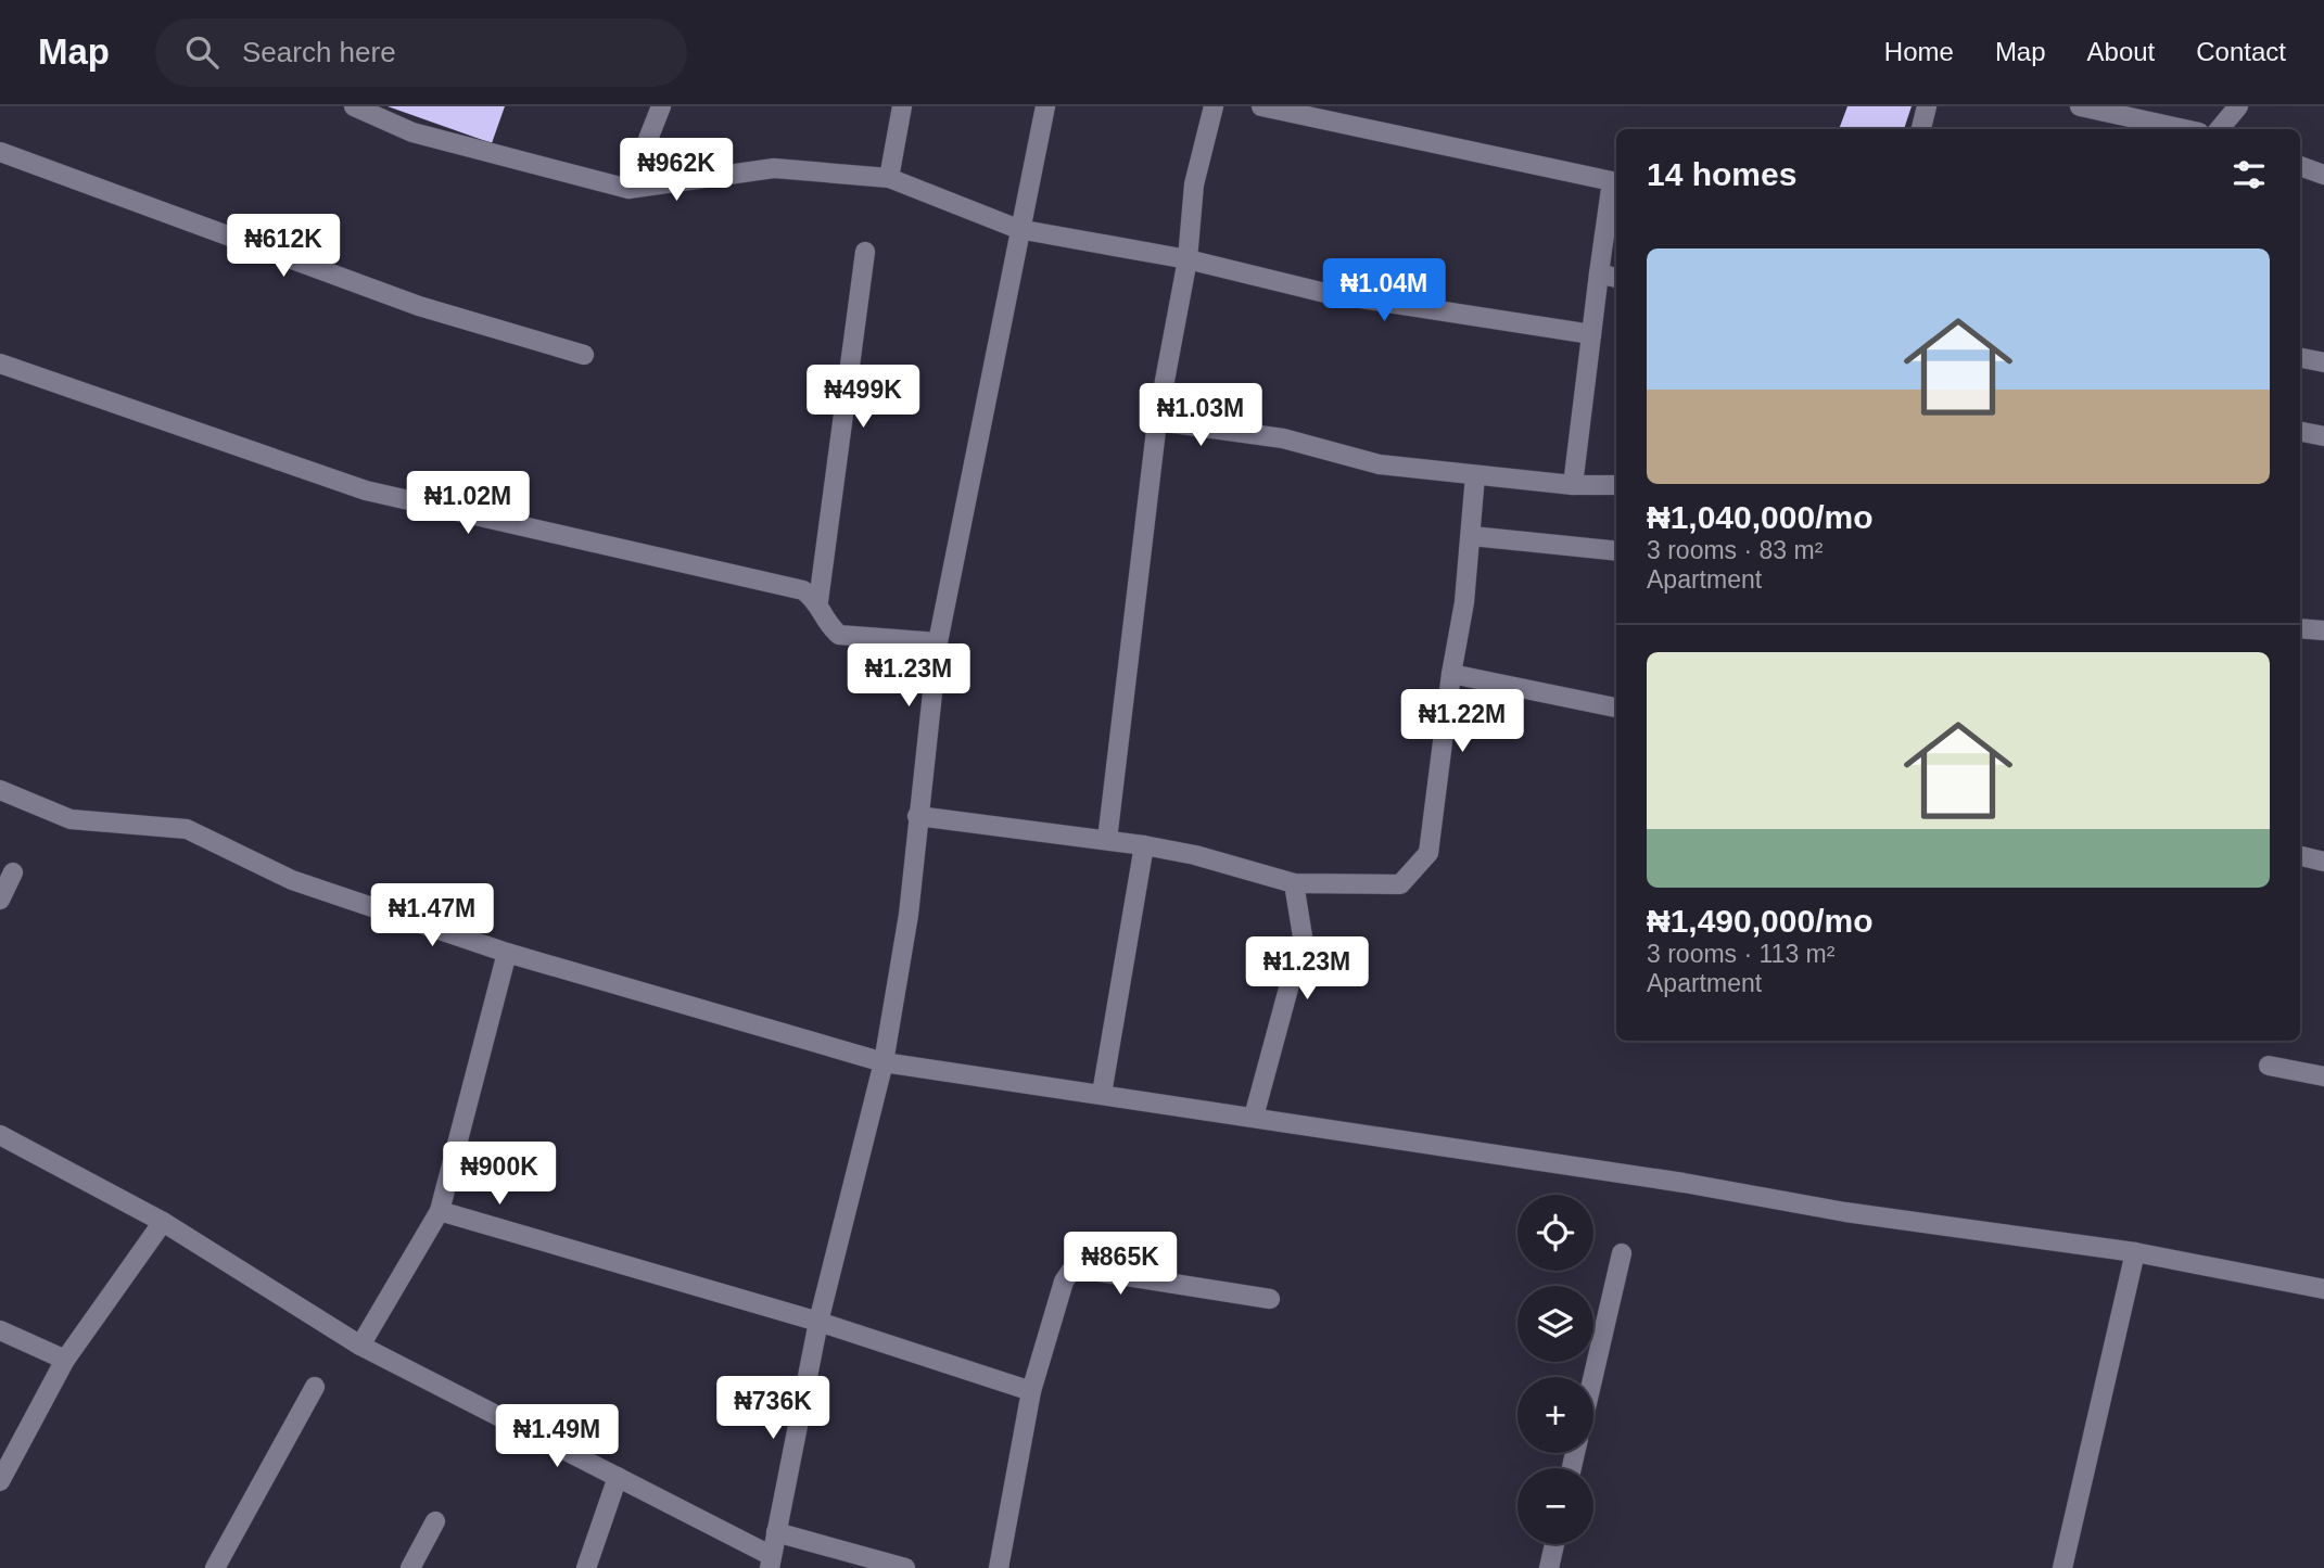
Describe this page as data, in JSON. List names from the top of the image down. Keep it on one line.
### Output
{"page":{"header":"Map","search":"Search here","nav":["Home","Map","About","Contact"],"heading":"14 homes","price":["₦962K","₦612K","₦1.04M","₦499K","₦1.03M","₦1.02M","₦1.23M","₦1.22M","₦1.47M","₦1.23M","₦900K","₦865K","₦736K","₦1.49M"],"list":[{"name":"₦1,040,000/mo","note":"3 rooms · 83 m² · Apartment"},{"name":"₦1,490,000/mo","note":"3 rooms · 113 m² · Apartment"}],"map_buttons":["+","−"]}}
